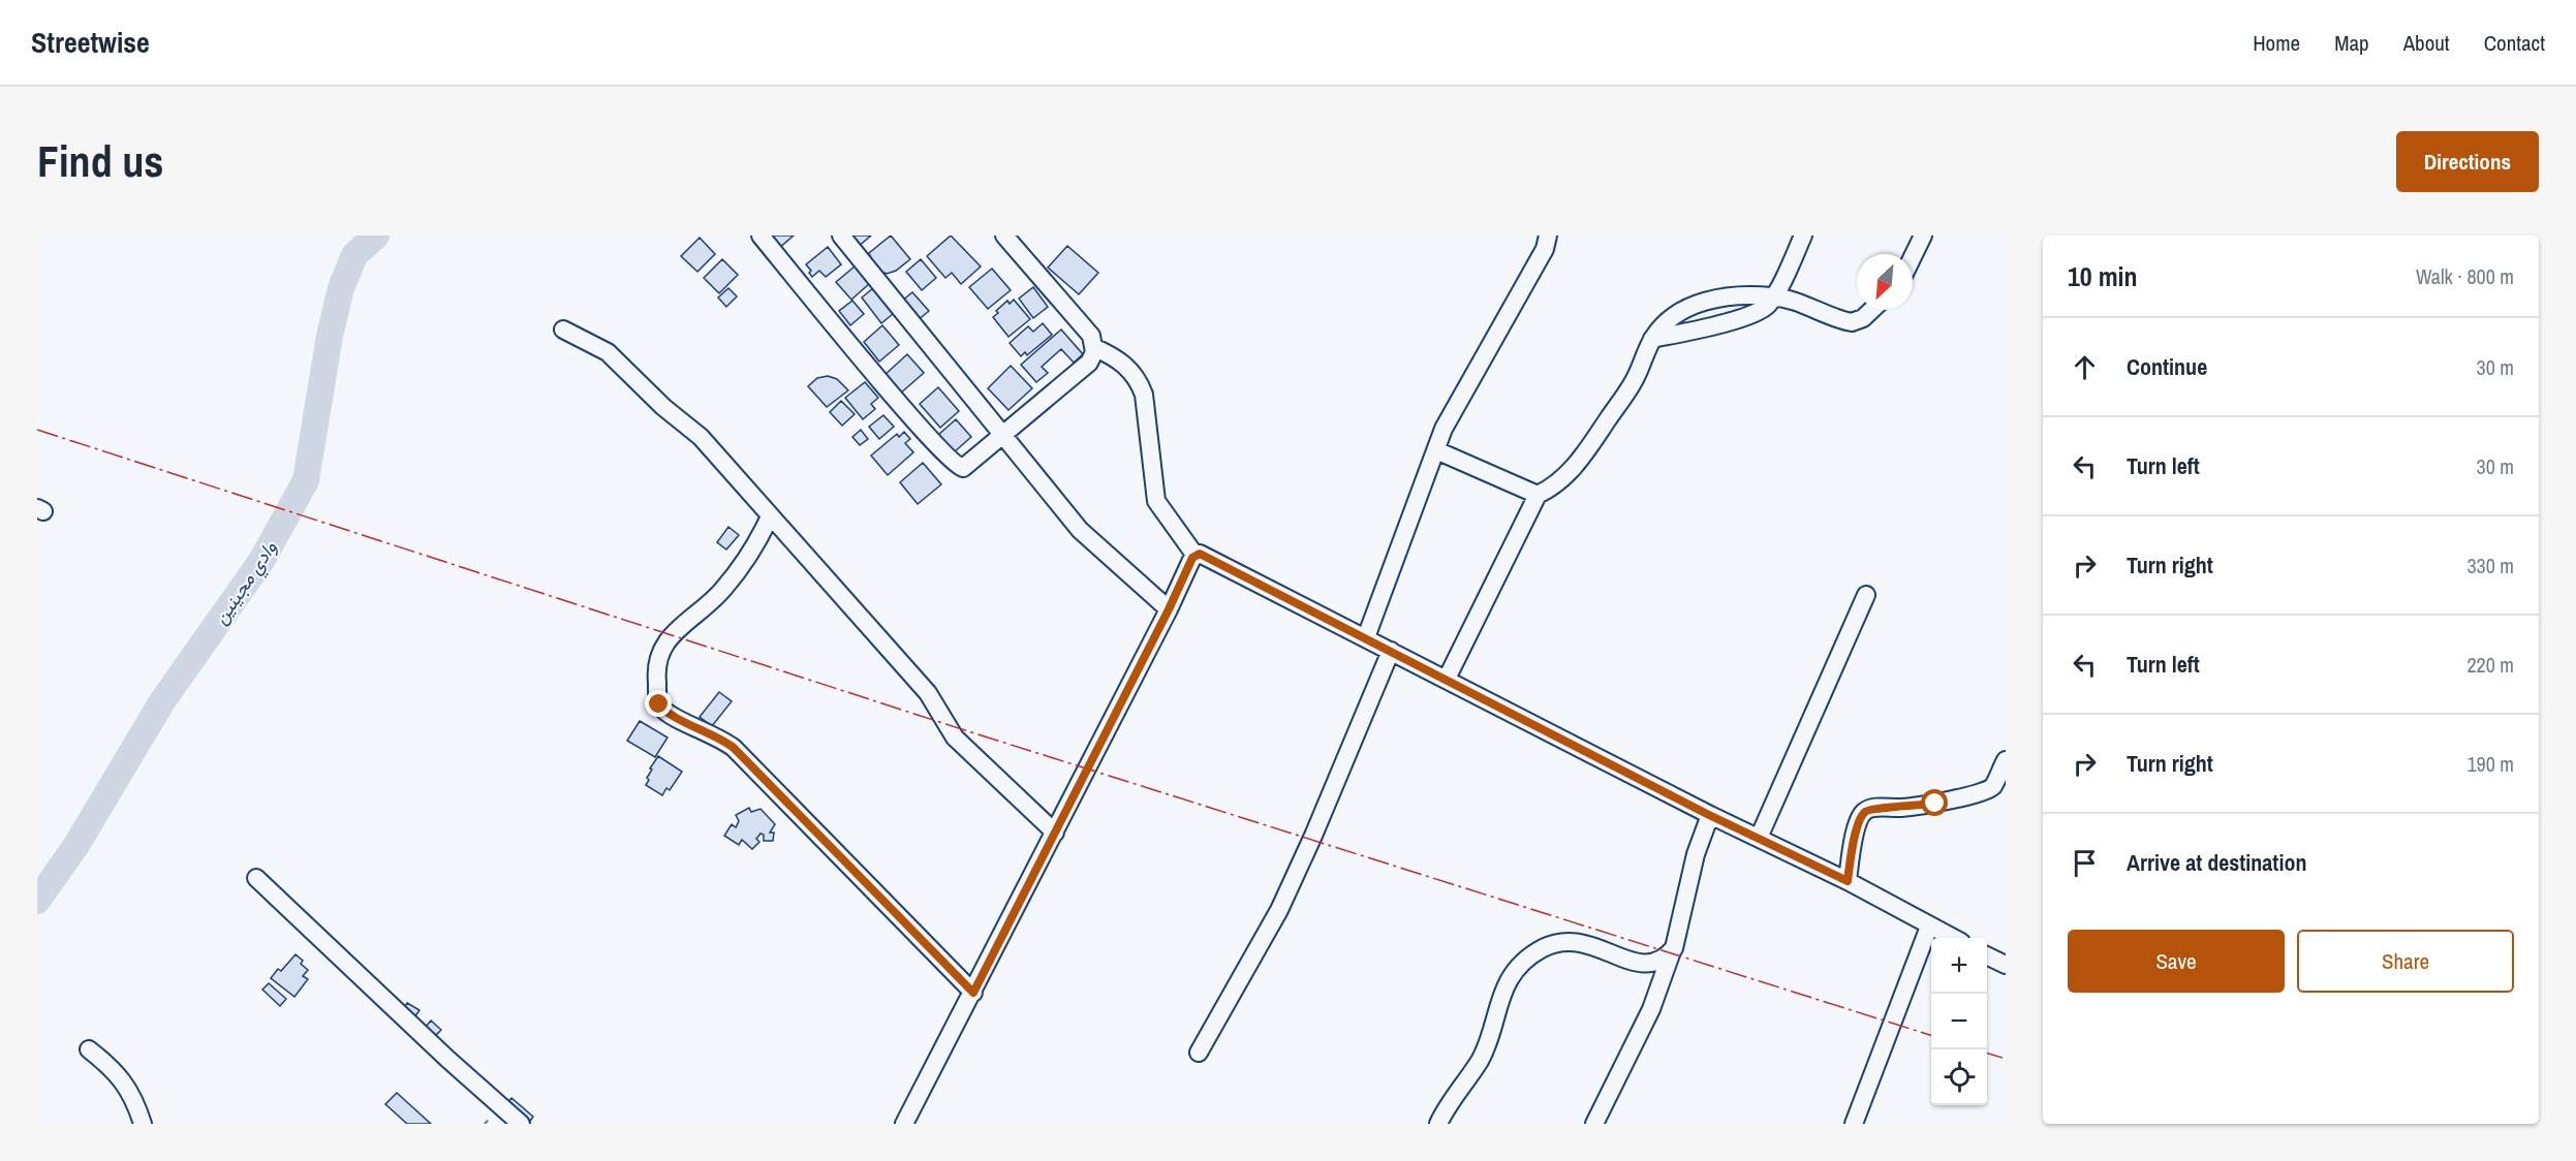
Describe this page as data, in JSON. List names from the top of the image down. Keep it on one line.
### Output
{"water":["وادي مجينين"],"north":"bottom left","page":{"header":"Streetwise","nav":["Home","Map","About","Contact"],"buttons":["Directions",["Save","Share"]],"title":"Find us","heading":["10 min","Walk · 800 m"],"list":[["Continue","30 m"],["Turn left","30 m"],["Turn right","330 m"],["Turn left","220 m"],["Turn right","190 m"],"Arrive at destination"],"map_buttons":["+","−"]}}
